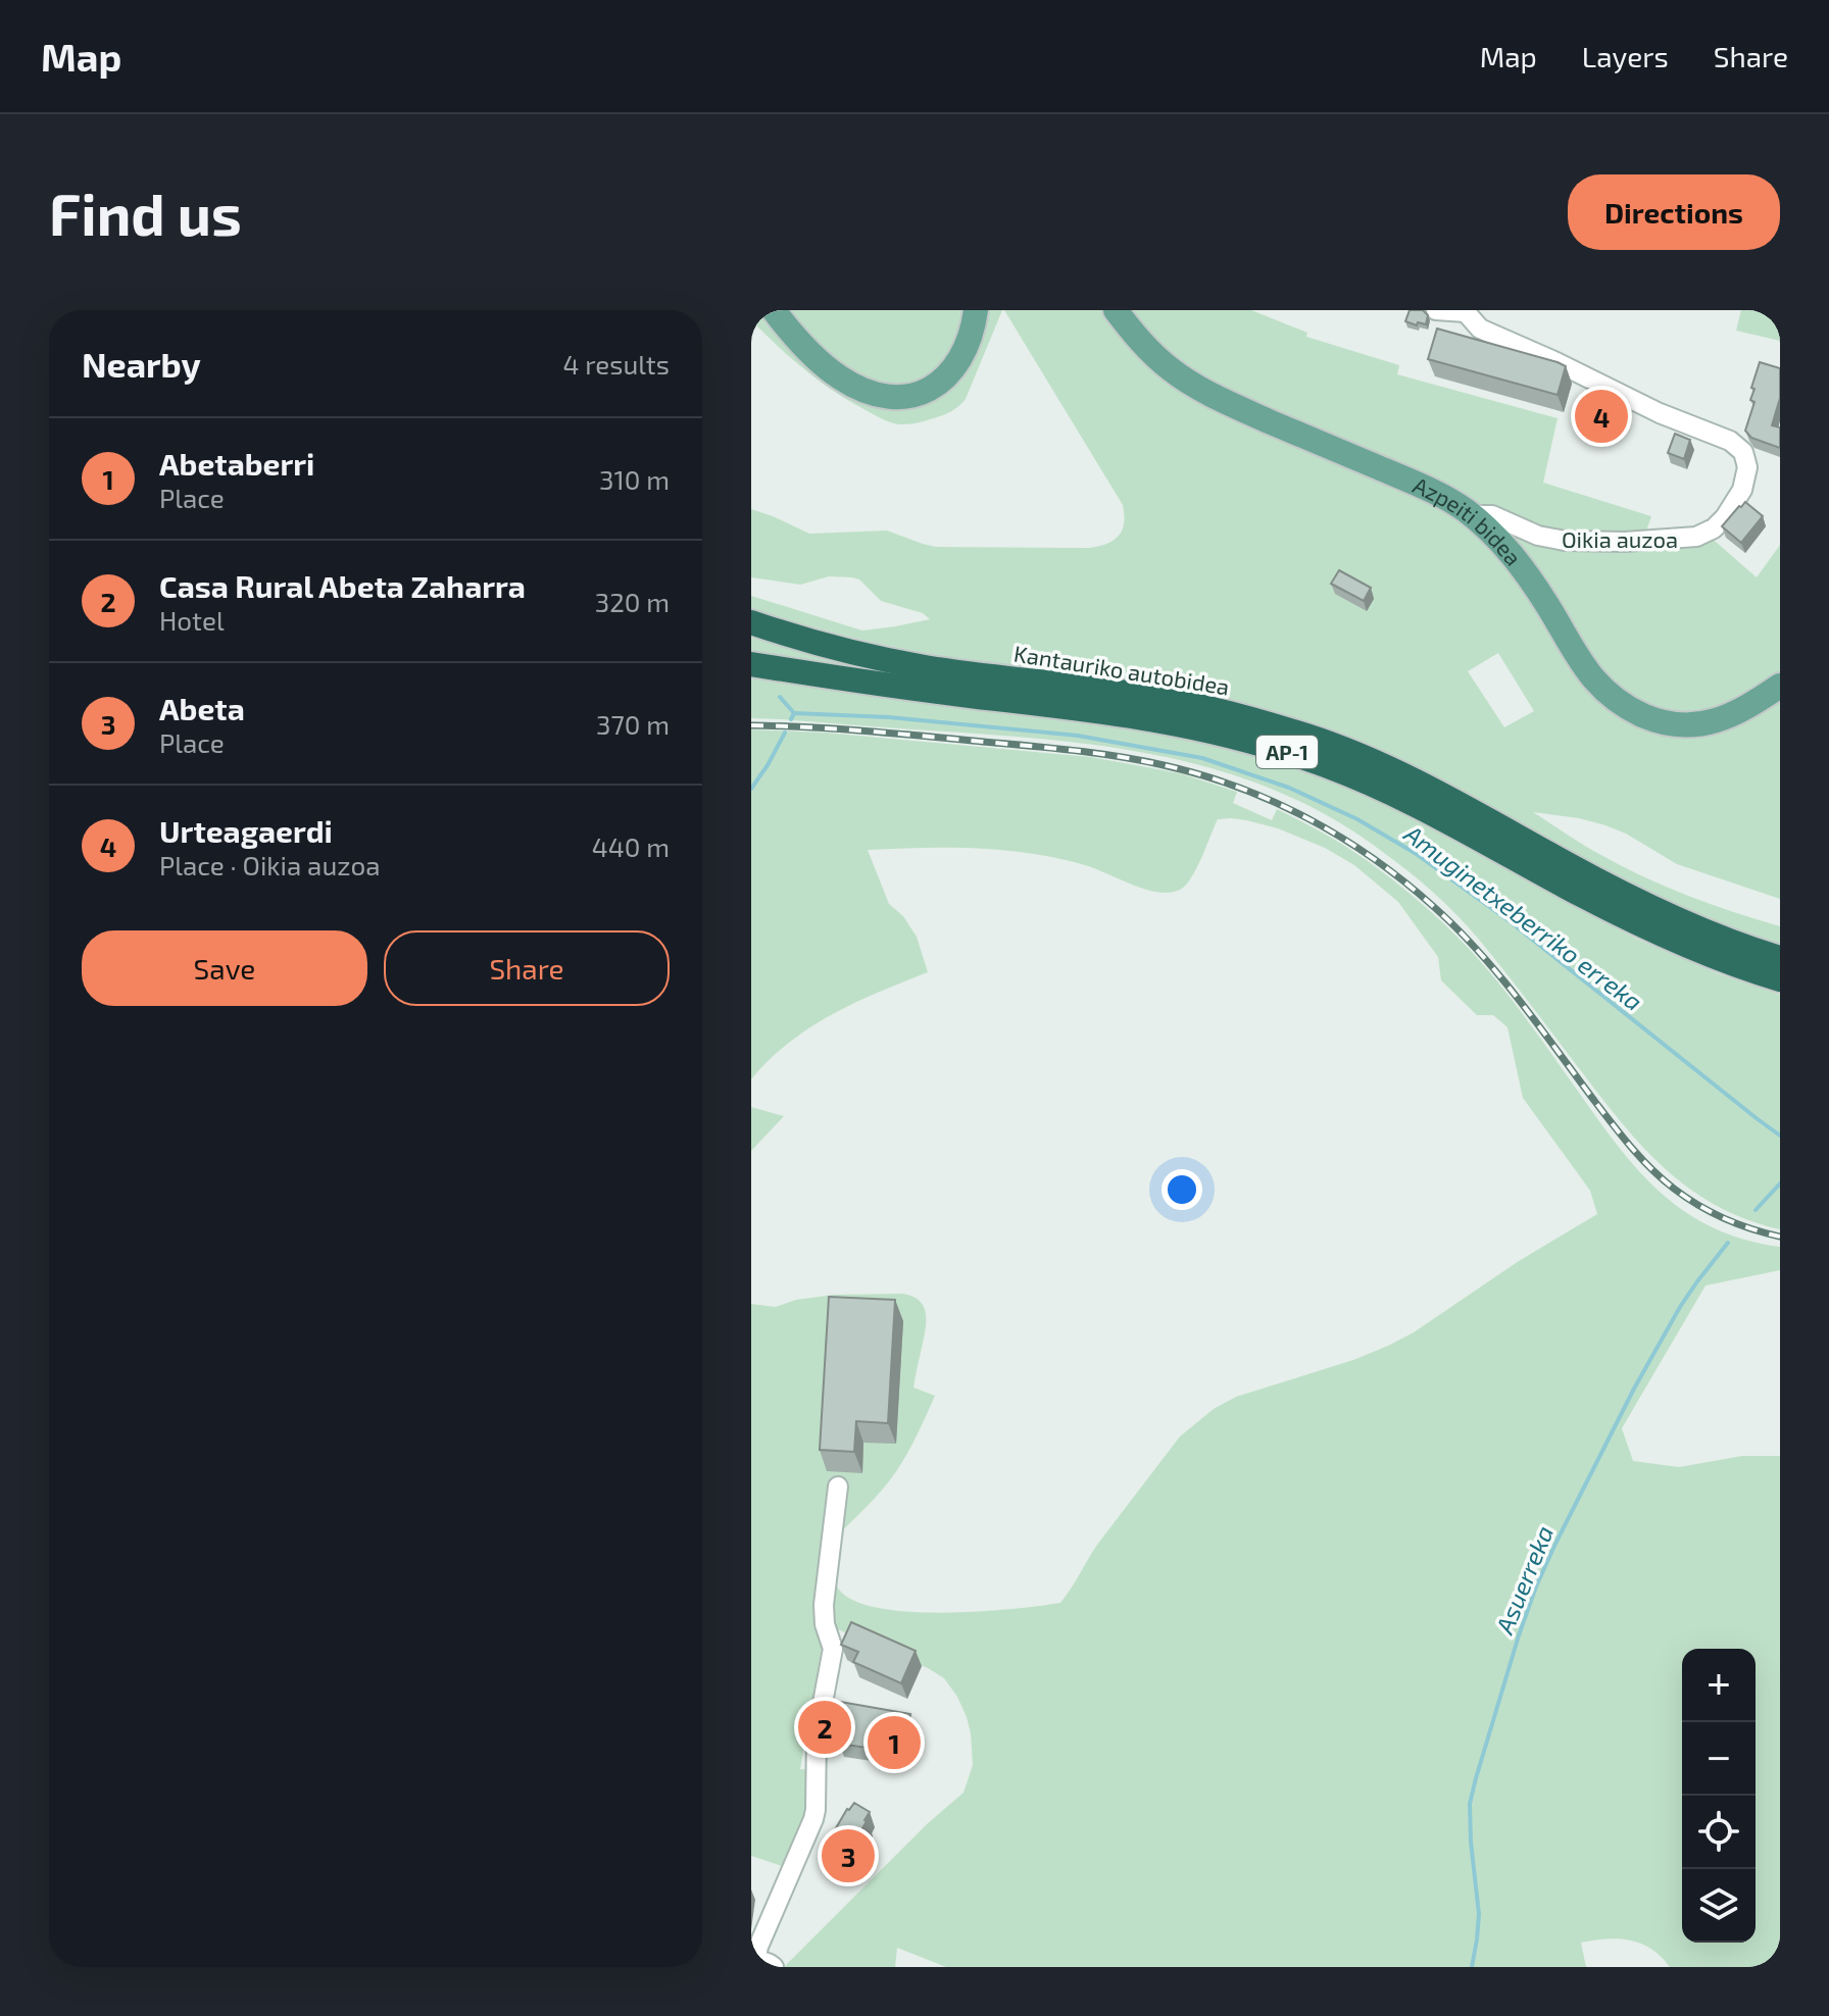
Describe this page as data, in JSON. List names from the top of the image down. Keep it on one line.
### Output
{"streets":{"highway":["Kantauriko autobidea","AP-1"],"main road":["Azpeiti bidea"],"street":["Oikia auzoa"]},"crossings":[["Azpeiti bidea","Oikia auzoa"]],"water":["Amuginetxeberriko erreka","Asuerreka"],"page":{"header":"Map","nav":["Map","Layers","Share"],"buttons":["Directions",["Save","Share"]],"title":"Find us","heading":["Nearby","4 results"],"pins":["4","2","1","3"],"list":[{"mark":"1","name":"Abetaberri","note":"Place","value":"310 m"},{"mark":"2","name":"Casa Rural Abeta Zaharra","note":"Hotel","value":"320 m"},{"mark":"3","name":"Abeta","note":"Place","value":"370 m"},{"mark":"4","name":"Urteagaerdi","note":"Place · Oikia auzoa","value":"440 m"}],"map_buttons":["+","−"]}}
